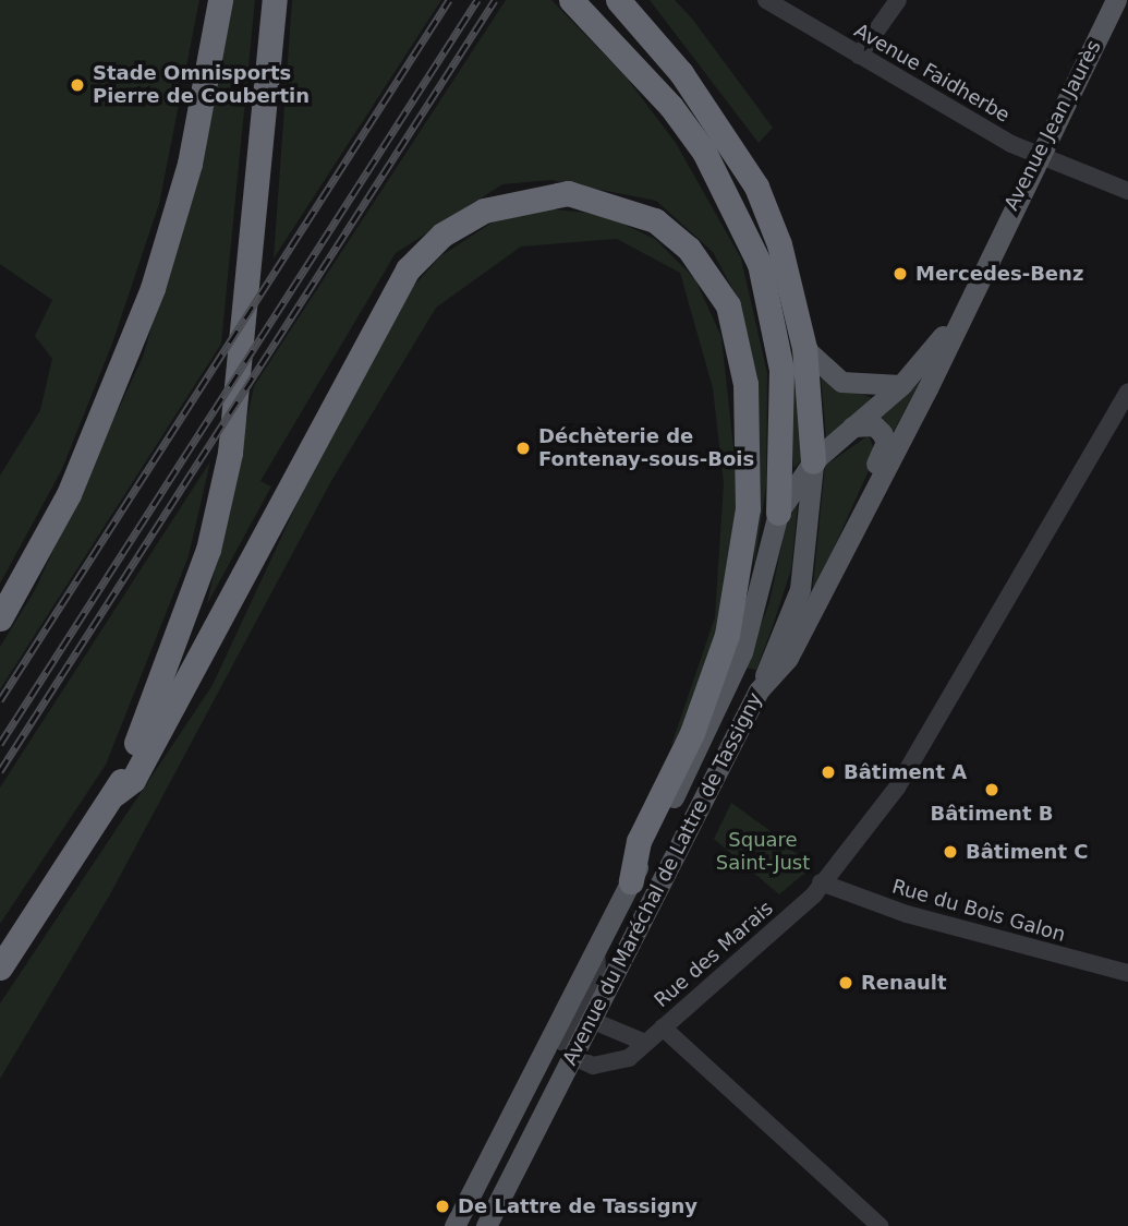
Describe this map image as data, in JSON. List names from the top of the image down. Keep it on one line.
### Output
{"streets":{"main road":["Avenue Jean Jaurès","Avenue du Maréchal de Lattre de Tassigny"],"street":["Avenue Faidherbe","Rue du Bois Galon","Rue des Marais"]},"crossings":[["Avenue Faidherbe","Avenue Jean Jaurès"],["Avenue Jean Jaurès","Avenue du Maréchal de Lattre de Tassigny"],["Avenue du Maréchal de Lattre de Tassigny","Rue des Marais"],["Rue du Bois Galon","Rue des Marais"]],"parks":["Square Saint-Just"],"places":["Stade Omnisports Pierre de Coubertin","Mercedes-Benz","Déchèterie de Fontenay-sous-Bois","Bâtiment A","Bâtiment B","Bâtiment C","Renault","De Lattre de Tassigny"]}
